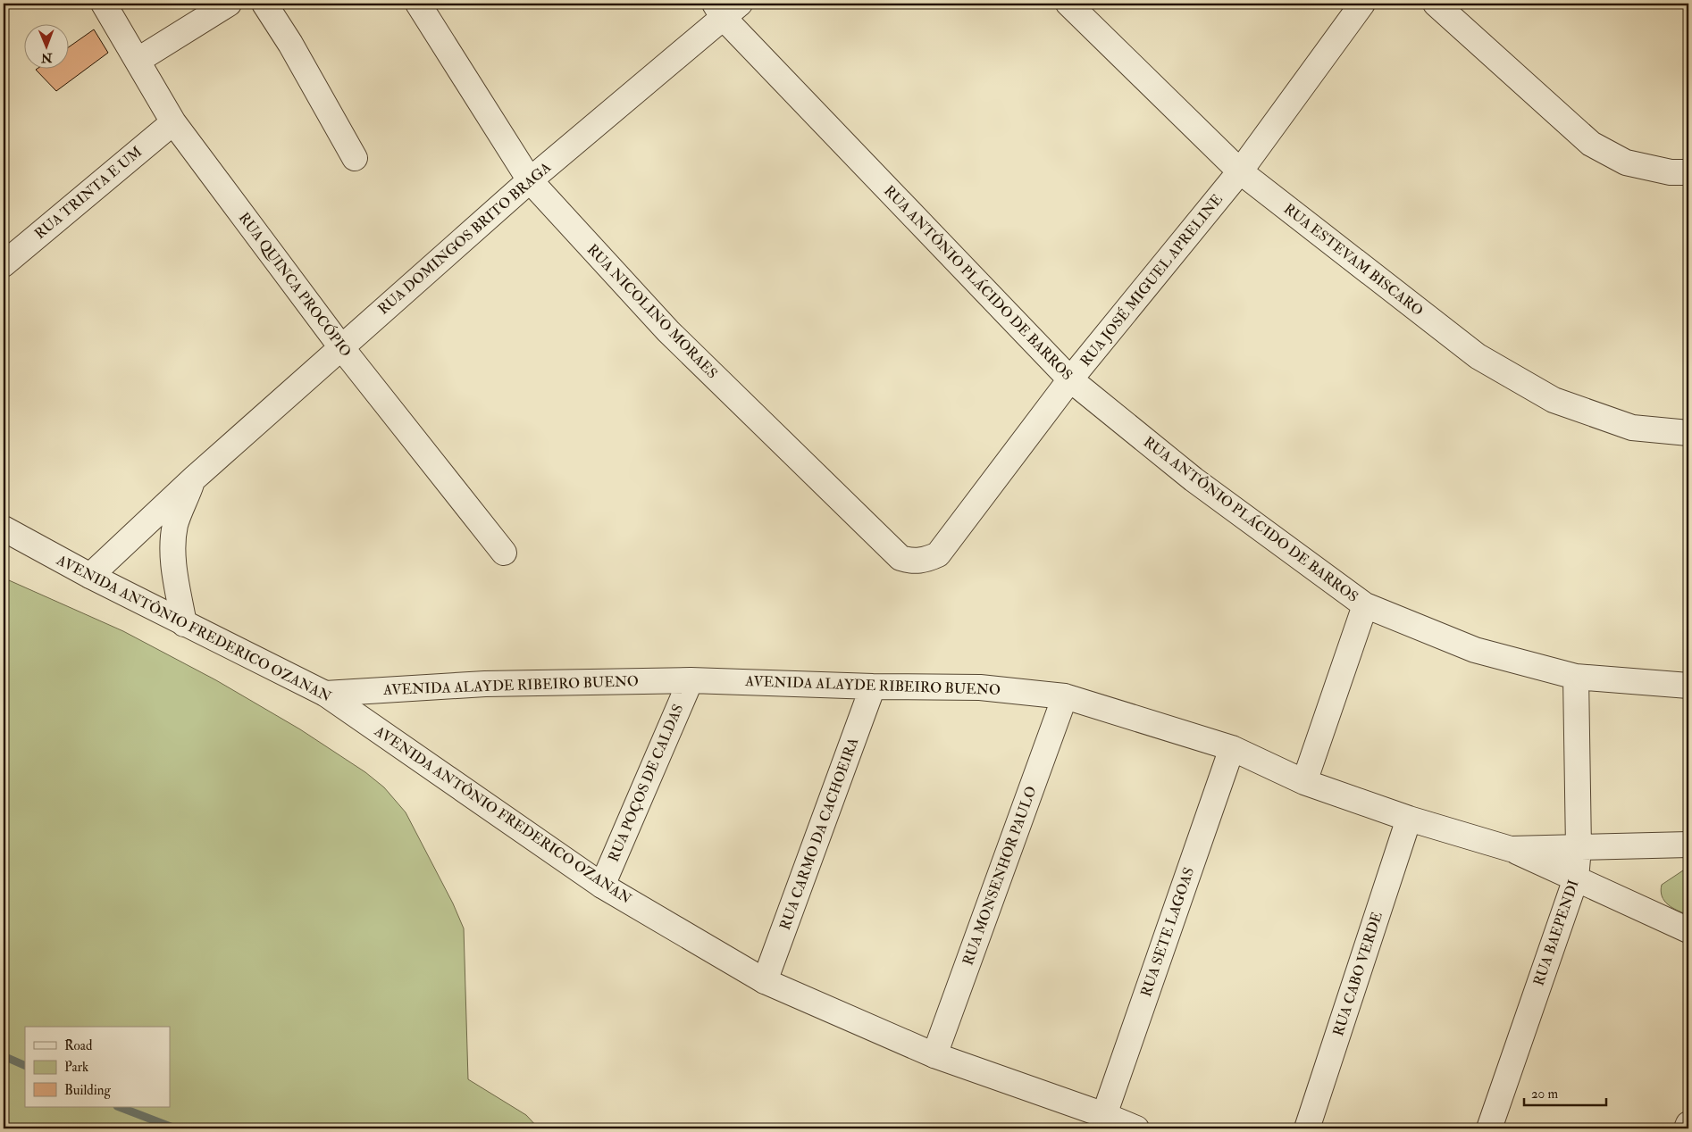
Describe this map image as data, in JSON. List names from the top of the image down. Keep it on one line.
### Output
{"streets":{"street":["RUA TRINTA E UM","RUA DOMINGOS BRITO BRAGA","RUA ESTEVAM BISCARO","RUA JOSÉ MIGUEL APRELINE","RUA ANTÔNIO PLÁCIDO DE BARROS","RUA QUINCA PROCÓPIO","RUA NICOLINO MORAES","AVENIDA ANTÔNIO FREDERICO OZANAN","AVENIDA ALAYDE RIBEIRO BUENO","RUA POÇOS DE CALDAS","RUA CARMO DA CACHOEIRA","RUA MONSENHOR PAULO","RUA SETE LAGOAS","RUA BAEPENDI","RUA CABO VERDE"]},"crossings":[["RUA TRINTA E UM","RUA QUINCA PROCÓPIO"],["RUA DOMINGOS BRITO BRAGA","RUA ANTÔNIO PLÁCIDO DE BARROS"],["RUA DOMINGOS BRITO BRAGA","RUA QUINCA PROCÓPIO"],["RUA DOMINGOS BRITO BRAGA","RUA NICOLINO MORAES"],["RUA DOMINGOS BRITO BRAGA","AVENIDA ANTÔNIO FREDERICO OZANAN"],["RUA ESTEVAM BISCARO","RUA JOSÉ MIGUEL APRELINE"],["RUA JOSÉ MIGUEL APRELINE","RUA ANTÔNIO PLÁCIDO DE BARROS"],["RUA JOSÉ MIGUEL APRELINE","RUA NICOLINO MORAES"],["RUA ANTÔNIO PLÁCIDO DE BARROS","RUA BAEPENDI"],["AVENIDA ANTÔNIO FREDERICO OZANAN","AVENIDA ALAYDE RIBEIRO BUENO"],["AVENIDA ANTÔNIO FREDERICO OZANAN","RUA POÇOS DE CALDAS"],["AVENIDA ANTÔNIO FREDERICO OZANAN","RUA CARMO DA CACHOEIRA"],["AVENIDA ANTÔNIO FREDERICO OZANAN","RUA MONSENHOR PAULO"],["AVENIDA ANTÔNIO FREDERICO OZANAN","RUA SETE LAGOAS"],["AVENIDA ALAYDE RIBEIRO BUENO","RUA POÇOS DE CALDAS"],["AVENIDA ALAYDE RIBEIRO BUENO","RUA CARMO DA CACHOEIRA"],["AVENIDA ALAYDE RIBEIRO BUENO","RUA MONSENHOR PAULO"],["AVENIDA ALAYDE RIBEIRO BUENO","RUA SETE LAGOAS"],["AVENIDA ALAYDE RIBEIRO BUENO","RUA BAEPENDI"],["AVENIDA ALAYDE RIBEIRO BUENO","RUA CABO VERDE"]],"legend":["Road","Park","Building"],"scale_bar":"20 m","north":"bottom"}
